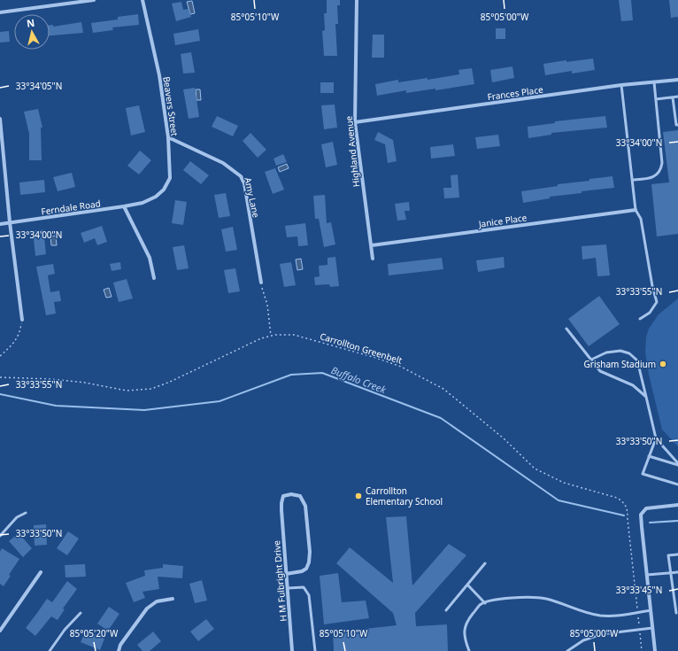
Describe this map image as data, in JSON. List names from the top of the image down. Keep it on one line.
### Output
{"streets":{"street":["Frances Place","Beavers Street","Highland Avenue","Amy Lane","Ferndale Road","Janice Place","H M Fulbright Drive"],"path":["Carrollton Greenbelt"]},"crossings":[["Frances Place","Highland Avenue"],["Beavers Street","Amy Lane"],["Beavers Street","Ferndale Road"],["Highland Avenue","Janice Place"]],"water":["Buffalo Creek"],"places":["Grisham Stadium","Carrollton Elementary School"],"north":"top","coordinates":["85°05'10\"W","85°05'00\"W","33°34'05\"N","33°34'00\"N","33°33'55\"N","33°33'50\"N","33°33'45\"N","85°05'20\"W"]}
